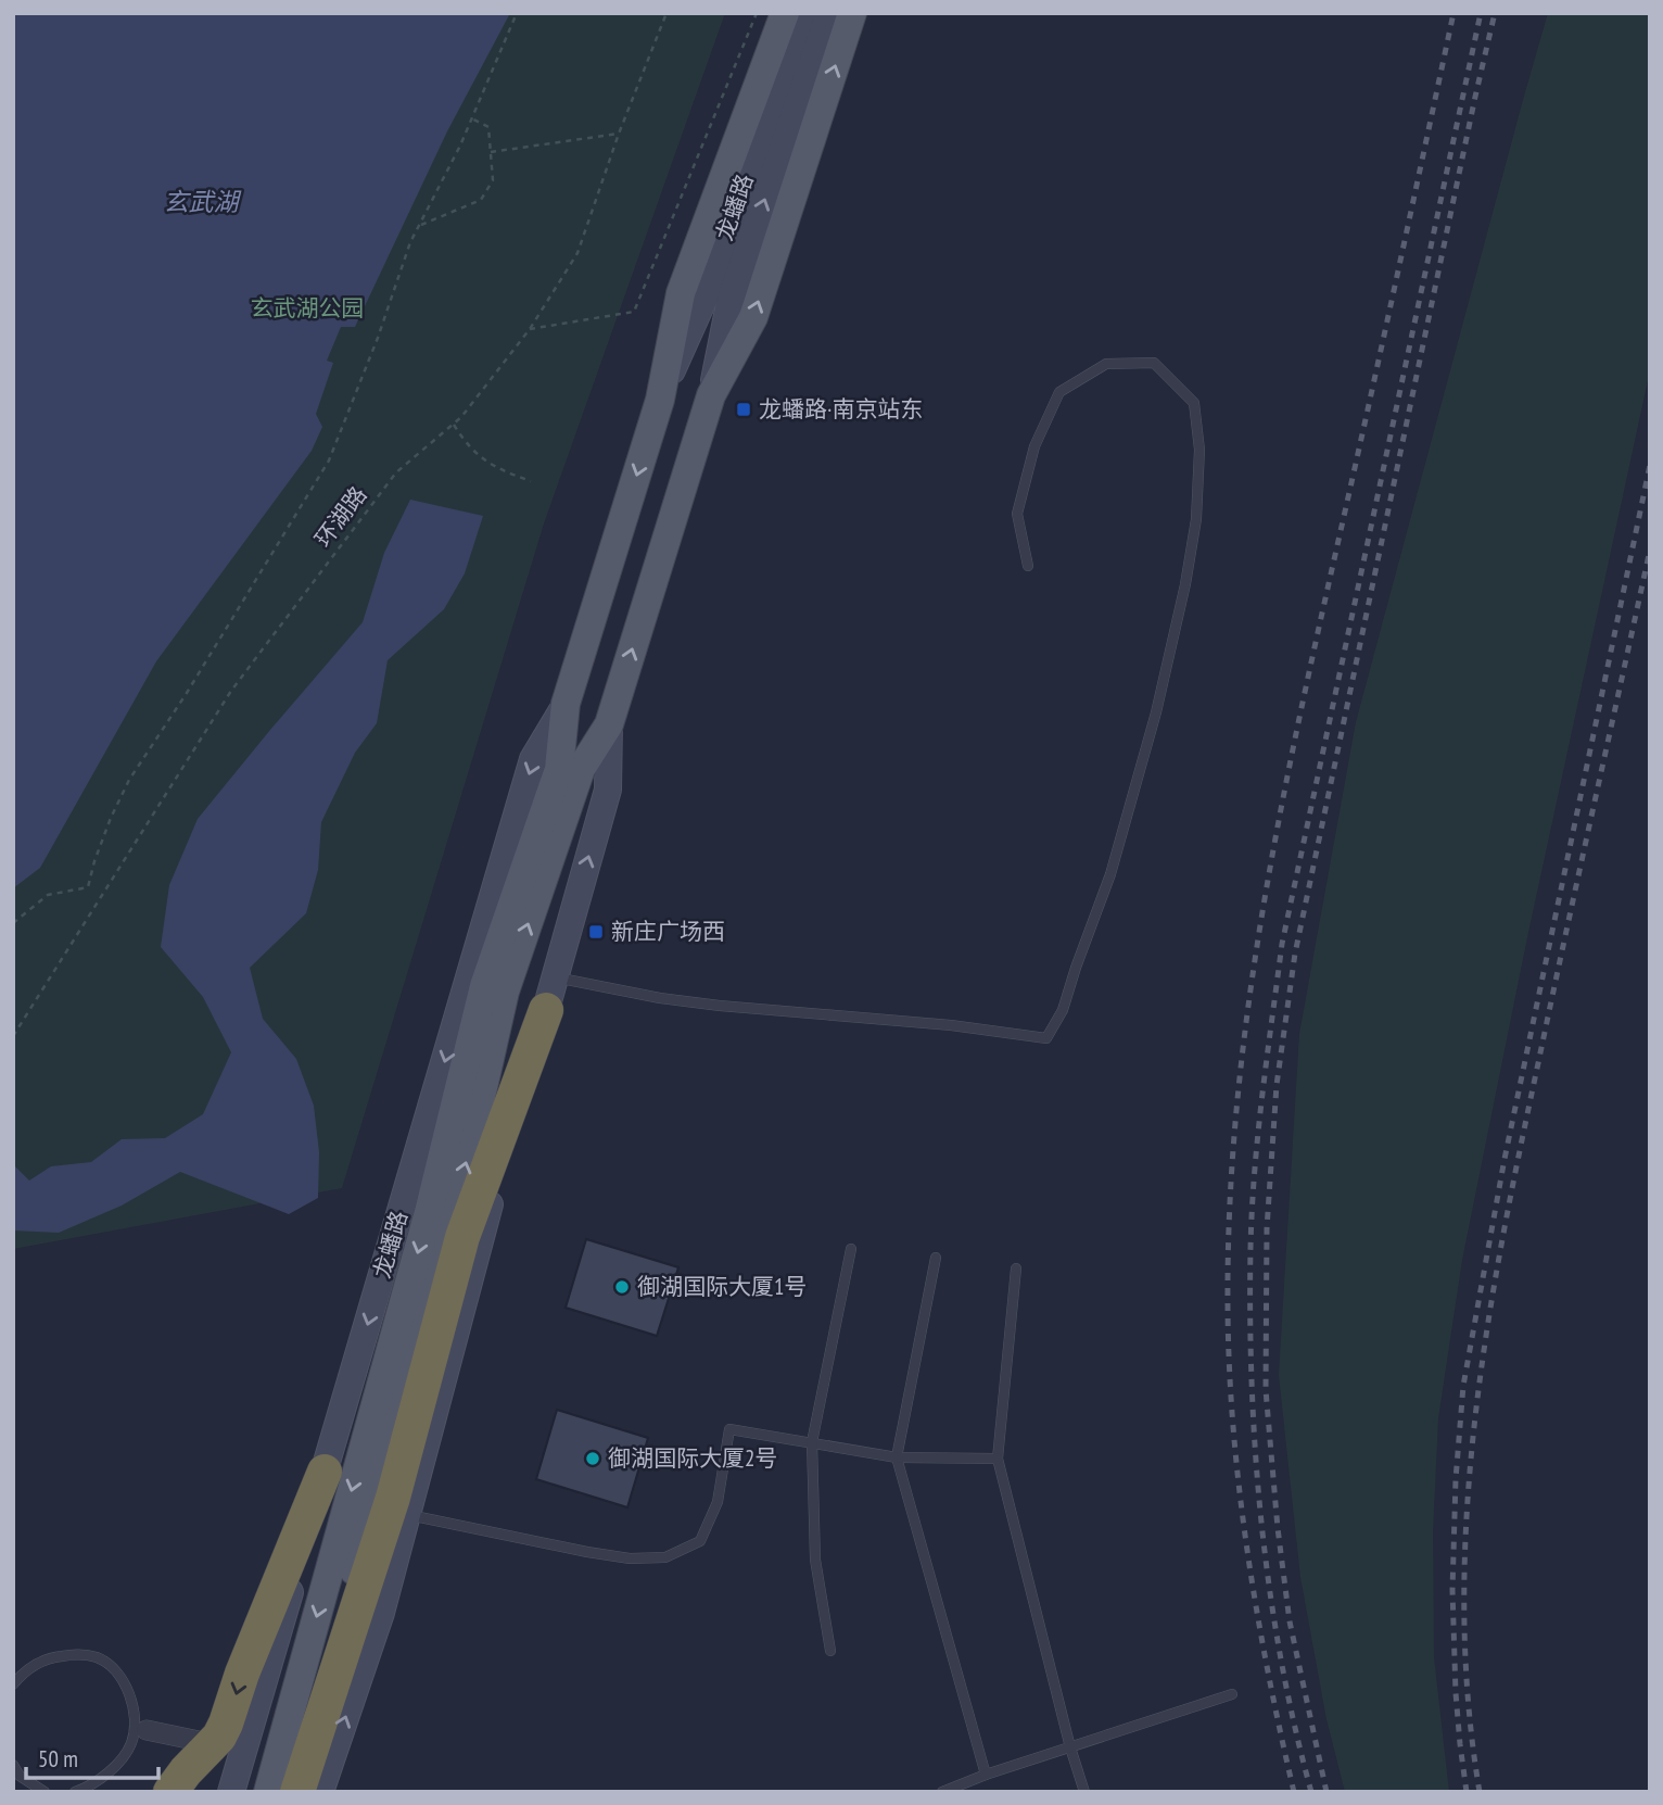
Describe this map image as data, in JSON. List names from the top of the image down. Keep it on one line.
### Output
{"streets":{"main road":["龙蟠路"],"path":["环湖路"]},"water":["玄武湖"],"parks":["玄武湖公园"],"places":{"transit":["龙蟠路·南京站东","新庄广场西"],"other":["御湖国际大厦1号","御湖国际大厦2号"]},"scale_bar":"50 m"}
